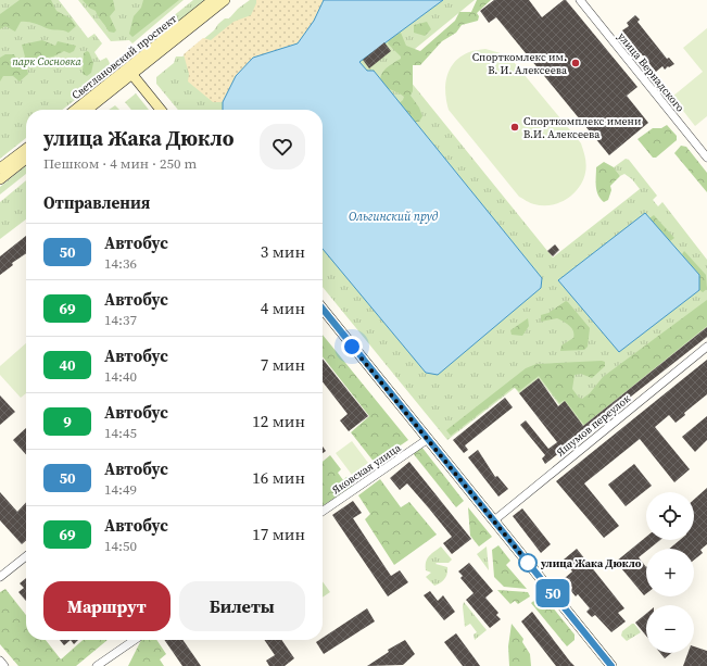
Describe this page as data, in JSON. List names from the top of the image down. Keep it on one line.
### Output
{"streets":{"street":["Светлановский проспект","улица Вернадского","Яшумов переулок","Яковская улица"]},"water":["Ольгинский пруд"],"parks":["парк Сосновка"],"places":["Спорткомлекс им. В. И. Алексеева","Спорткомплекс имени В.И. Алексеева","улица Жака Дюкло"],"lines":["bus line 50"],"page":{"on_map":"50","heading":[["улица Жака Дюкло","Пешком · 4 мин · 250 m"],"Отправления"],"list":[{"mark":"50","name":"Автобус","note":"14:36","value":"3 мин"},{"mark":"69","name":"Автобус","note":"14:37","value":"4 мин"},{"mark":"40","name":"Автобус","note":"14:40","value":"7 мин"},{"mark":"9","name":"Автобус","note":"14:45","value":"12 мин"},{"mark":"50","name":"Автобус","note":"14:49","value":"16 мин"},{"mark":"69","name":"Автобус","note":"14:50","value":"17 мин"}],"map_buttons":["+","−"],"buttons":["Маршрут","Билеты"]}}
